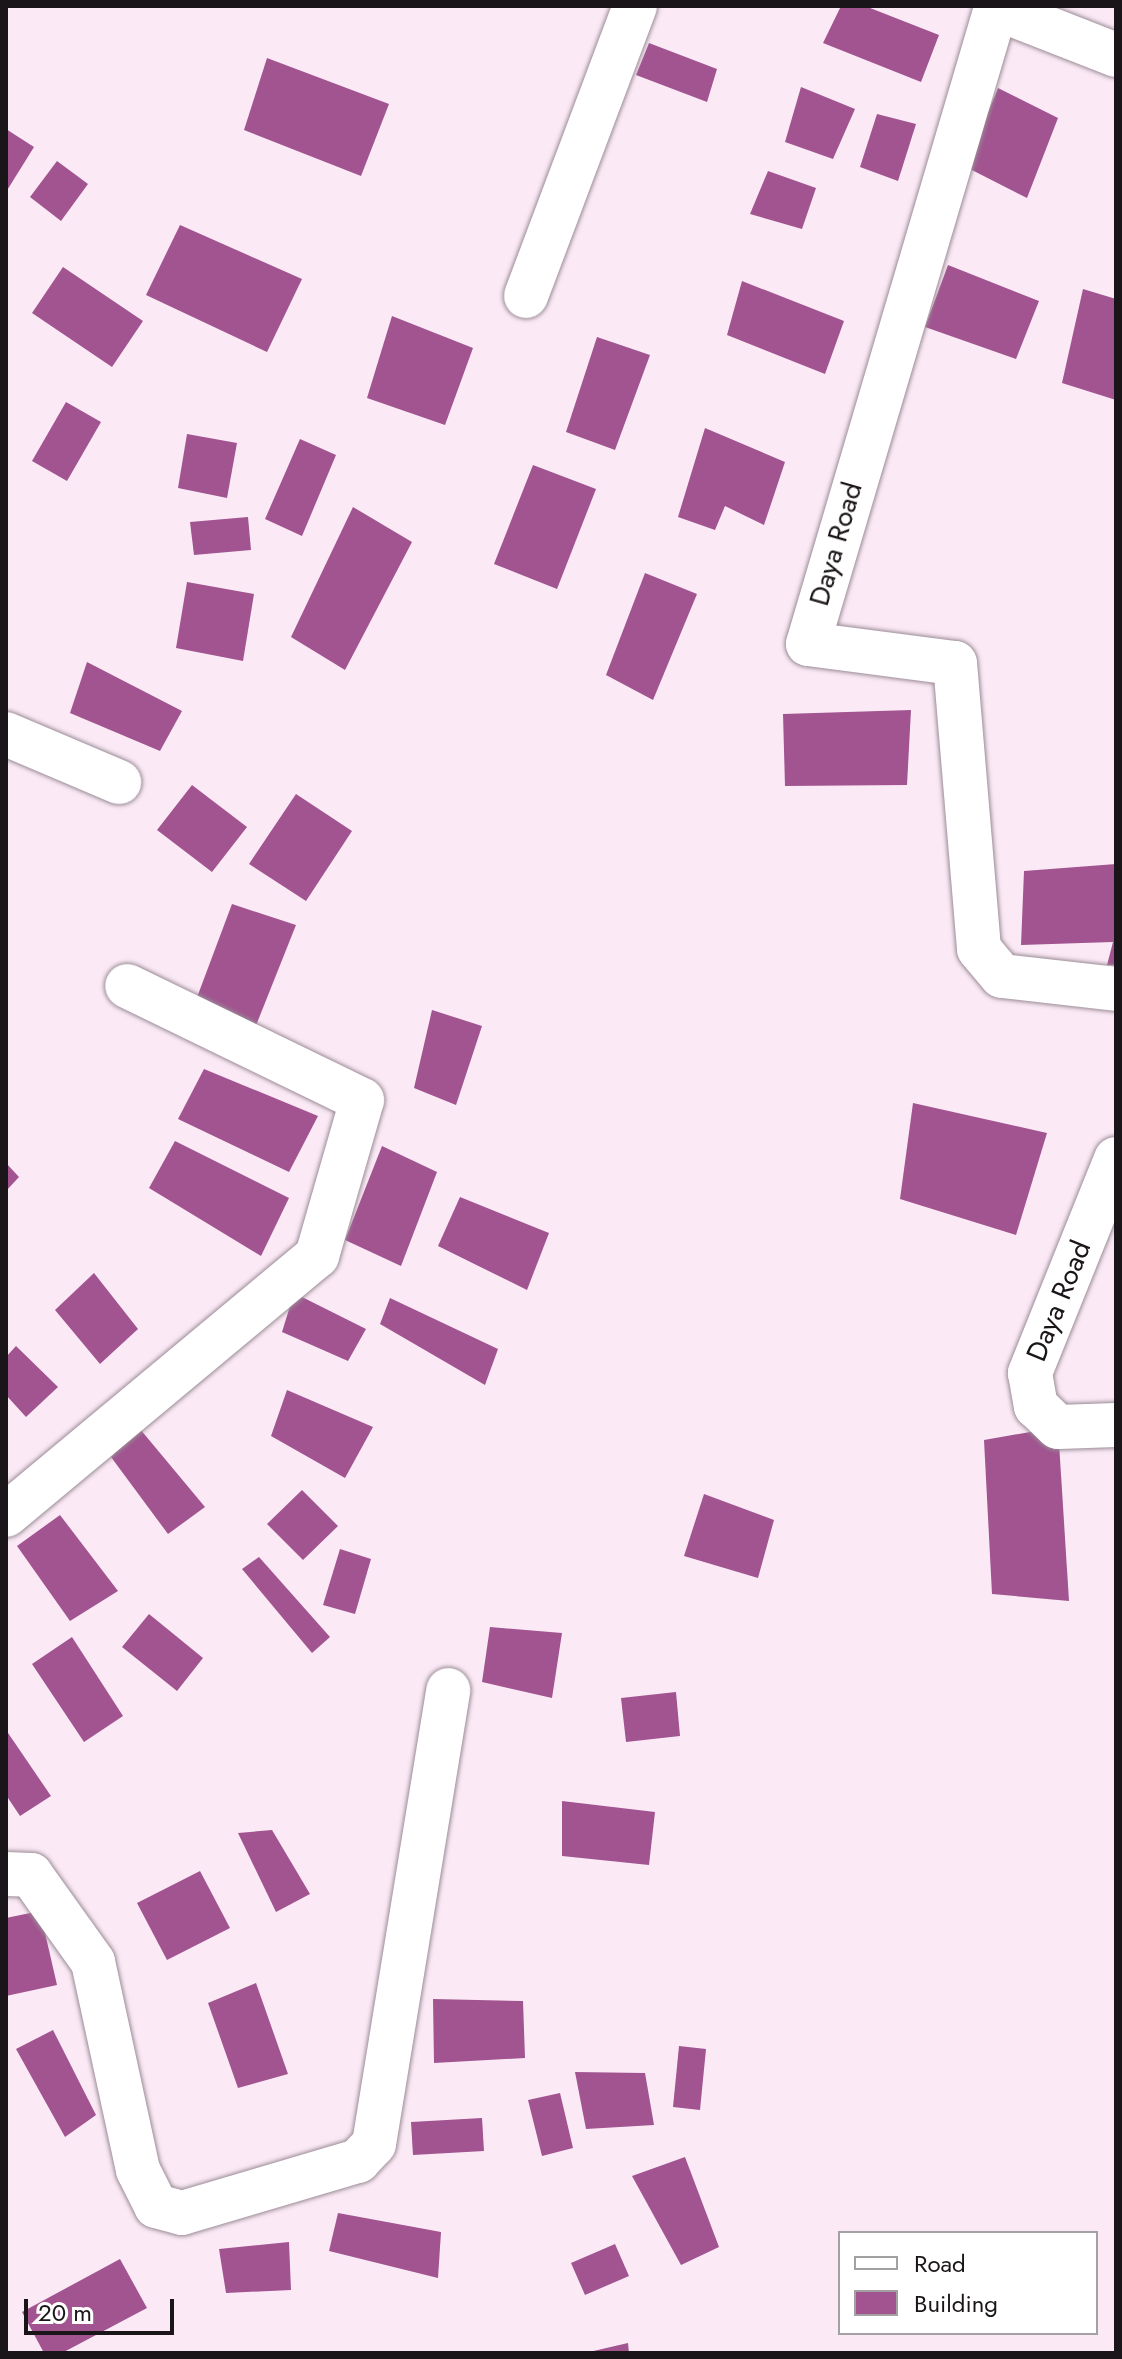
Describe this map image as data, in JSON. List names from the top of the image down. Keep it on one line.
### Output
{"streets":{"street":["Daya Road"]},"legend":["Road","Building"],"scale_bar":"20 m"}
